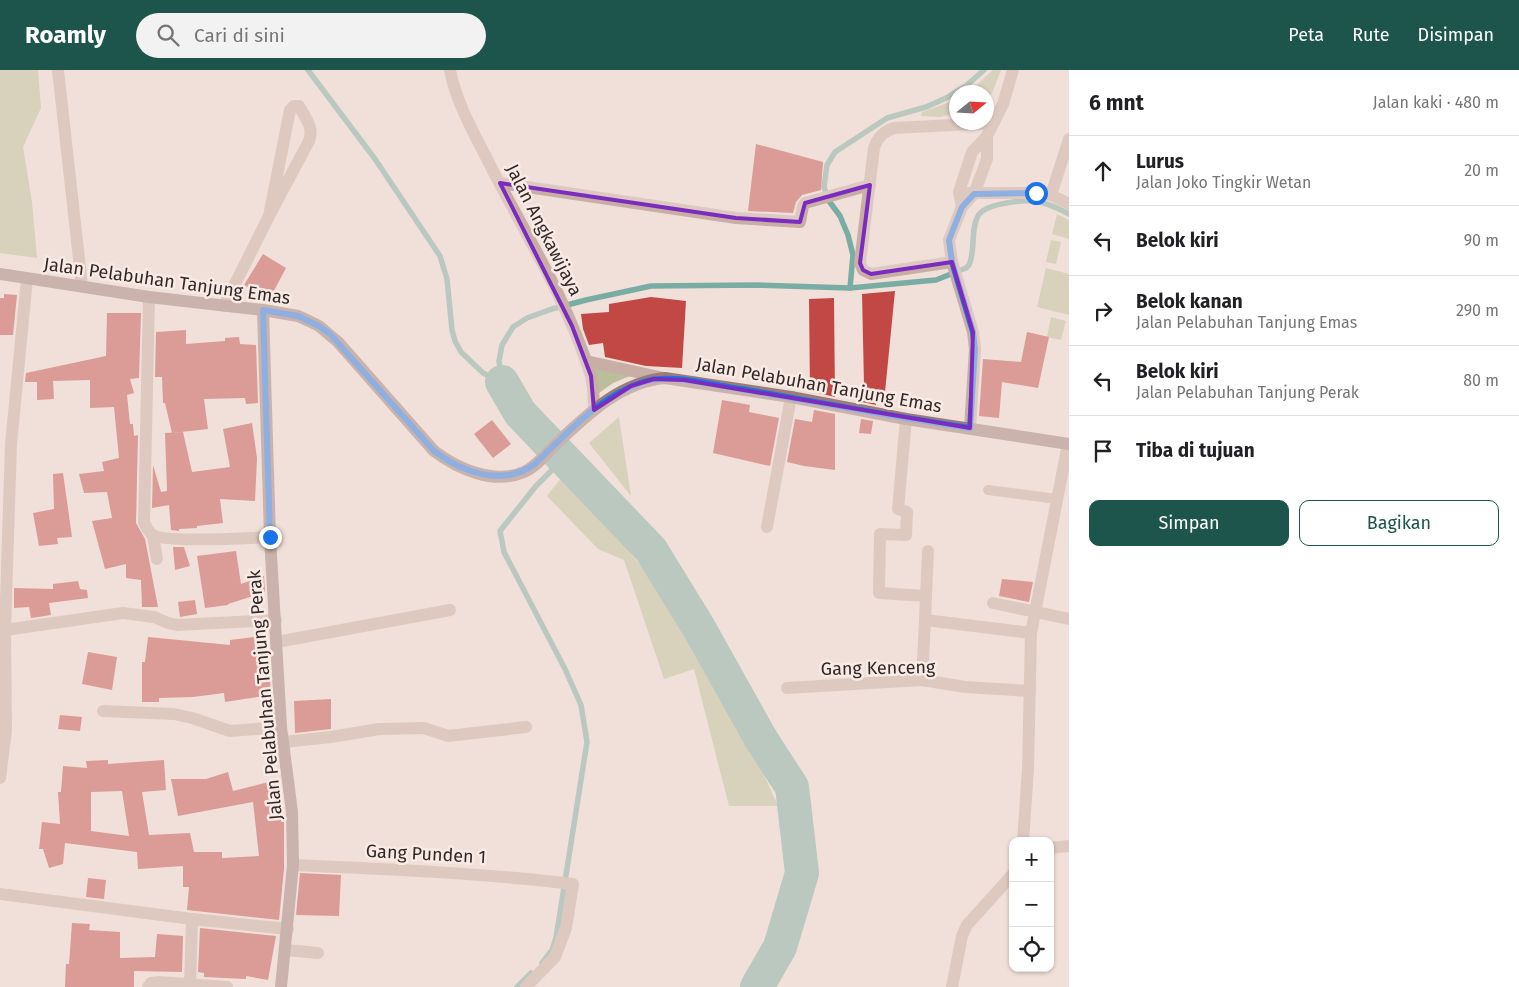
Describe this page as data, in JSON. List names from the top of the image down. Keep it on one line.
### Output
{"streets":{"main road":["Jalan Pelabuhan Tanjung Emas","Jalan Pelabuhan Tanjung Perak"],"street":["Jalan Angkawijaya","Gang Kenceng","Gang Punden 1"]},"crossings":[["Jalan Angkawijaya","Jalan Pelabuhan Tanjung Emas"],["Jalan Pelabuhan Tanjung Emas","Jalan Pelabuhan Tanjung Perak"],["Jalan Pelabuhan Tanjung Perak","Gang Punden 1"]],"north":"right","page":{"header":"Roamly","search":"Cari di sini","nav":["Peta","Rute","Disimpan"],"heading":["6 mnt","Jalan kaki · 480 m"],"list":[["Lurus","Jalan Joko Tingkir Wetan","20 m"],["Belok kiri","90 m"],["Belok kanan","Jalan Pelabuhan Tanjung Emas","290 m"],["Belok kiri","Jalan Pelabuhan Tanjung Perak","80 m"],"Tiba di tujuan"],"buttons":["Simpan","Bagikan"],"map_buttons":["+","−"]}}
